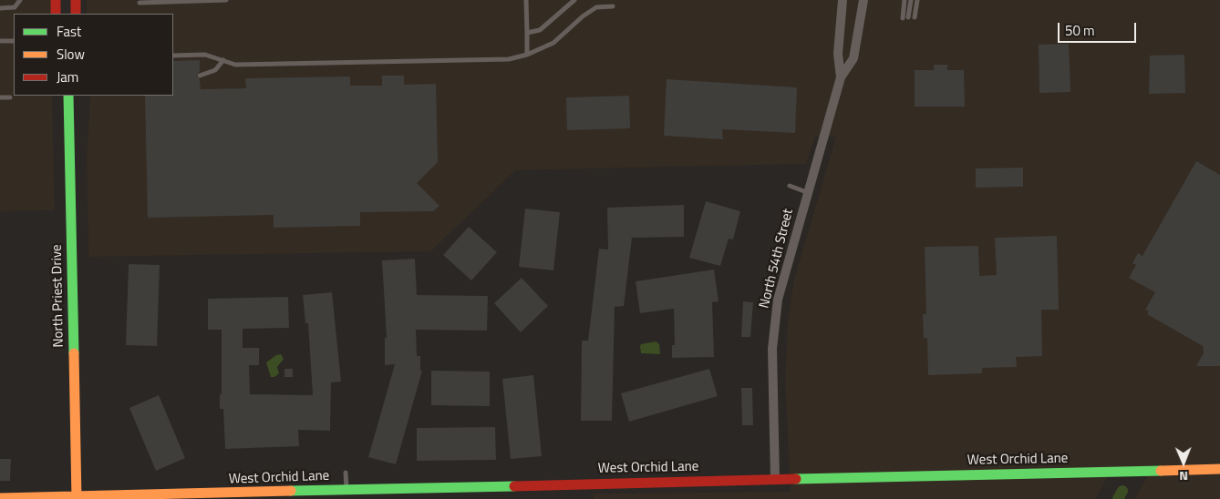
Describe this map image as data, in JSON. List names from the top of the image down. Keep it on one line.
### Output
{"streets":{"street":["North 54th Street","North Priest Drive","West Orchid Lane"]},"crossings":[["North 54th Street","West Orchid Lane"],["North Priest Drive","West Orchid Lane"]],"legend":["Fast","Slow","Jam"],"scale_bar":"50 m","north":"bottom"}
